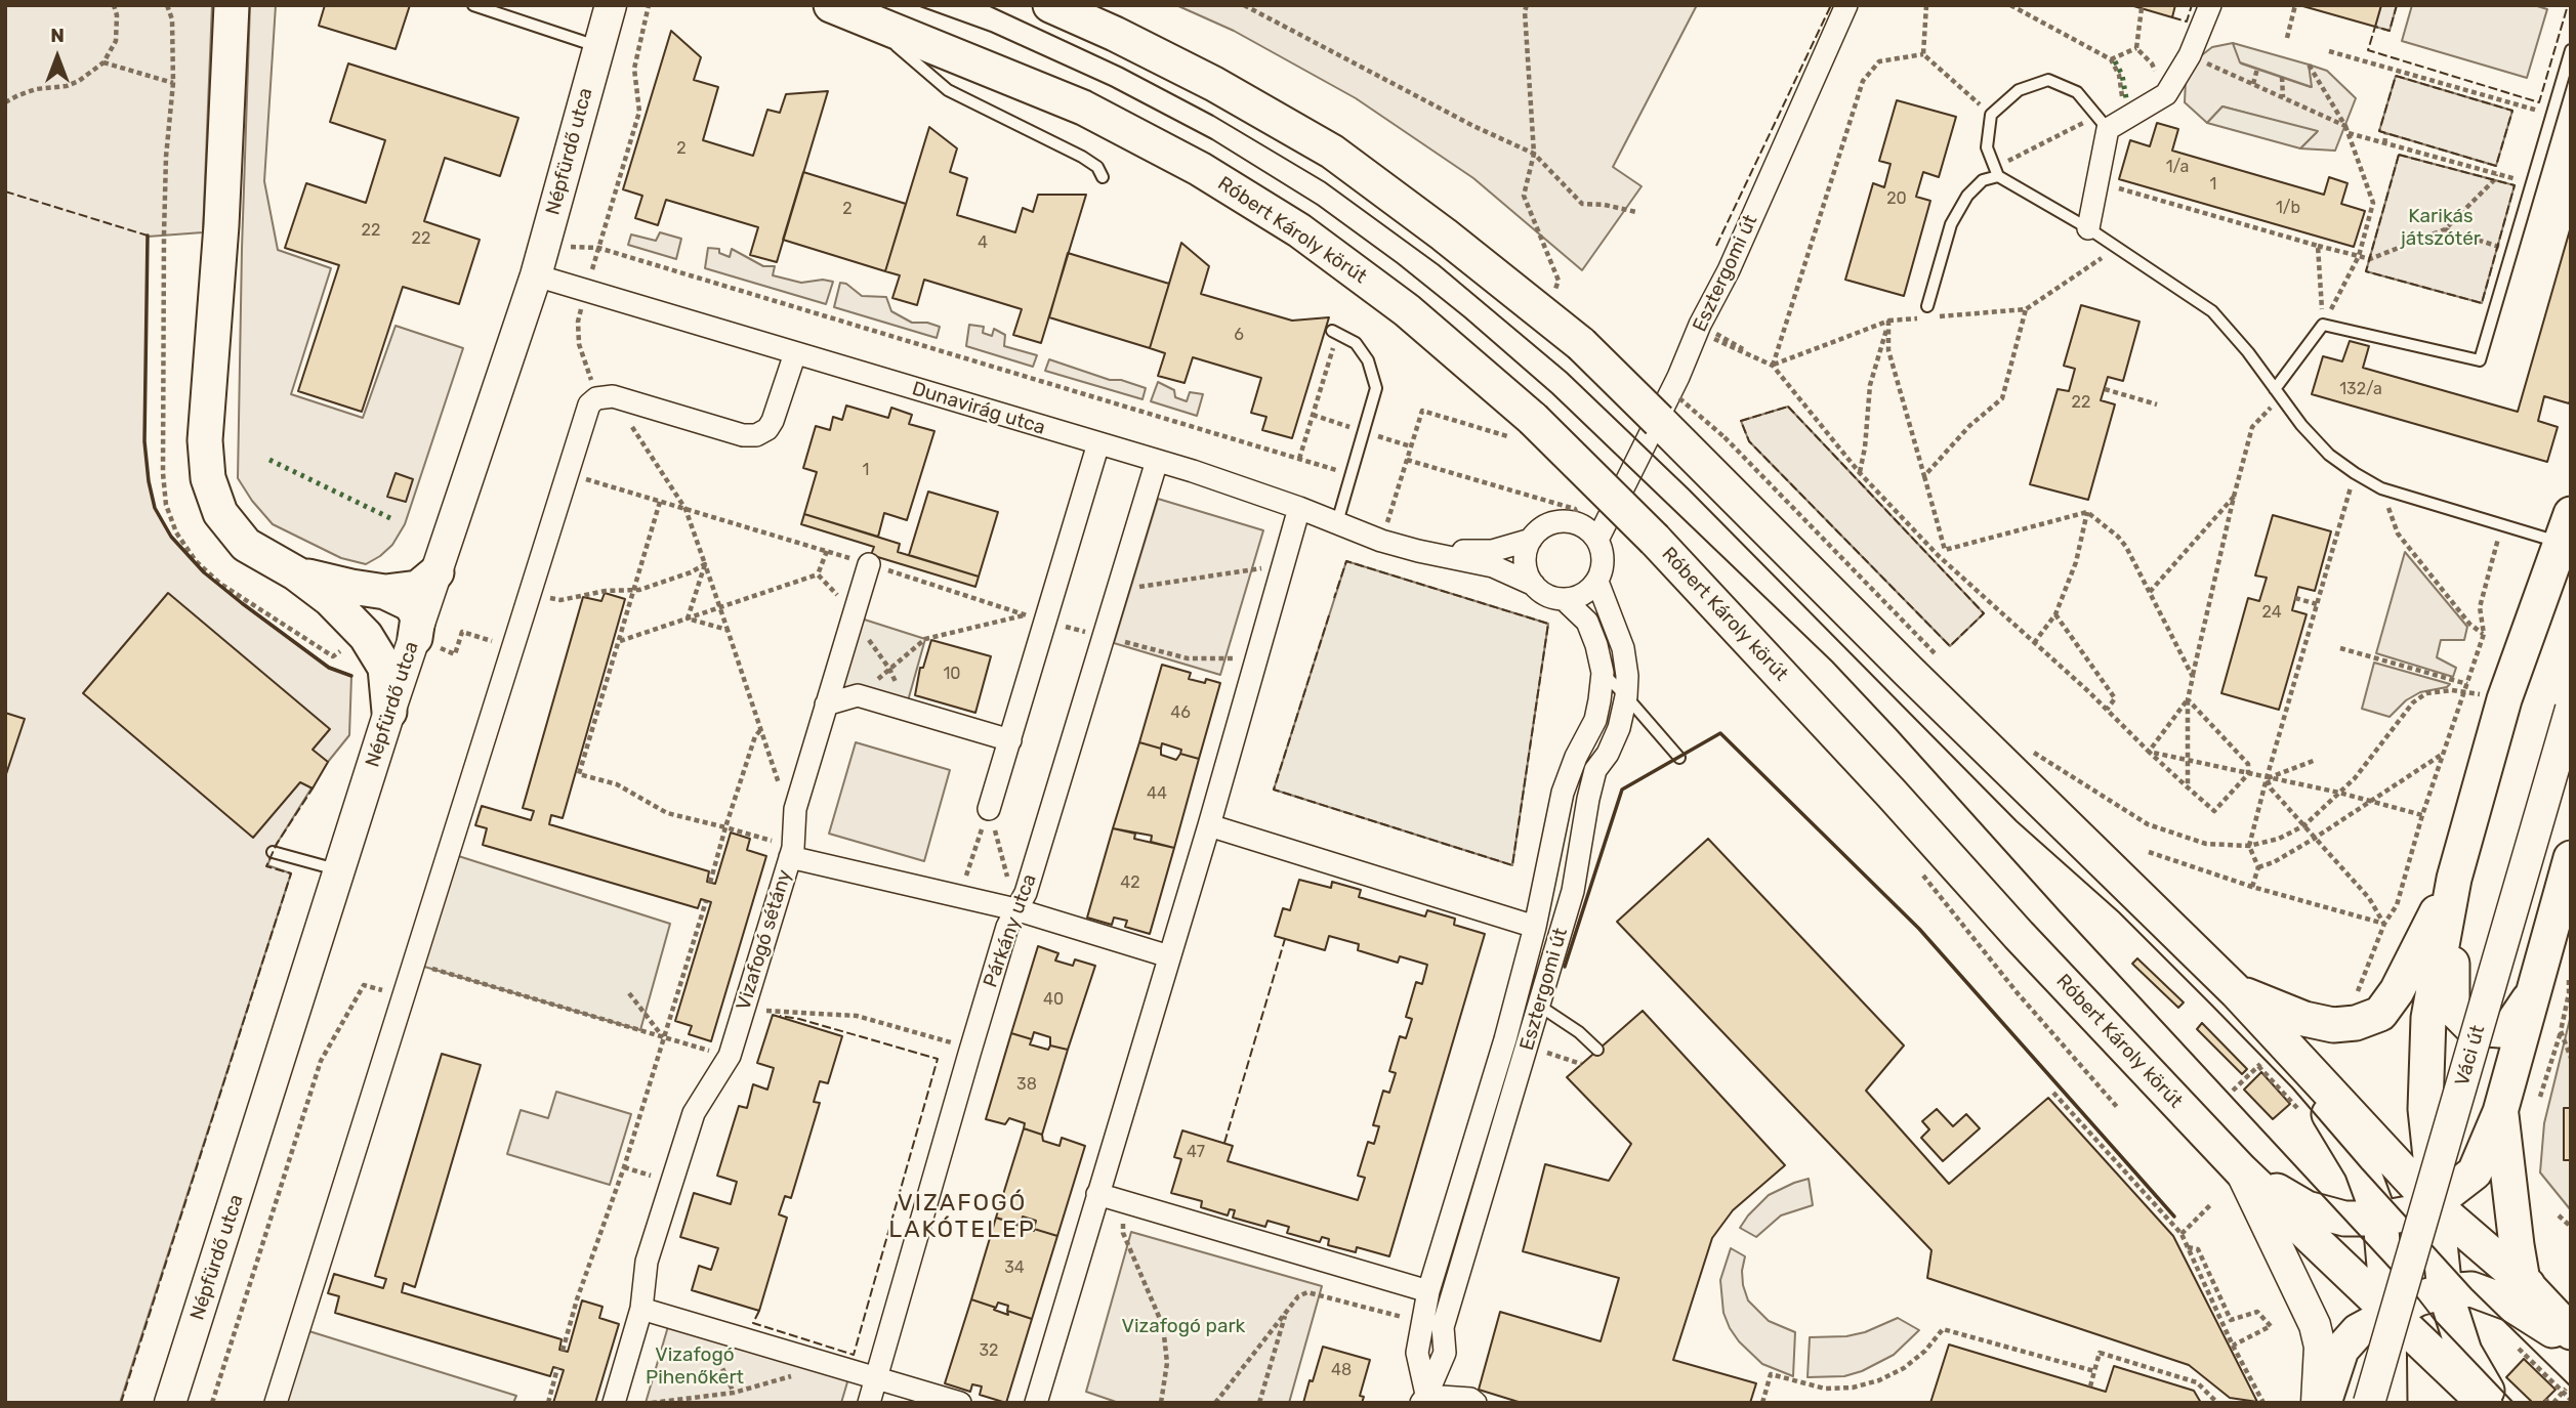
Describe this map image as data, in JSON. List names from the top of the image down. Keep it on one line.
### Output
{"streets":{"main road":["Róbert Károly körút"],"street":["Népfürdő utca","Esztergomi út","Dunavirág utca","Párkány utca","Vizafogó sétány","Váci út"]},"crossings":[["Népfürdő utca","Dunavirág utca"],["Esztergomi út","Dunavirág utca"],["Dunavirág utca","Párkány utca"]],"districts":["VIZAFOGÓ LAKÓTELEP"],"parks":["Karikás játszótér","Vizafogó park","Vizafogó Pihenőkert"],"house_numbers":["2","1/a","1","20","1/b","2","22","22","4","6","132/a","22","1","24","10","46","44","42","40","38","47","34","32","48"],"north":"top"}
